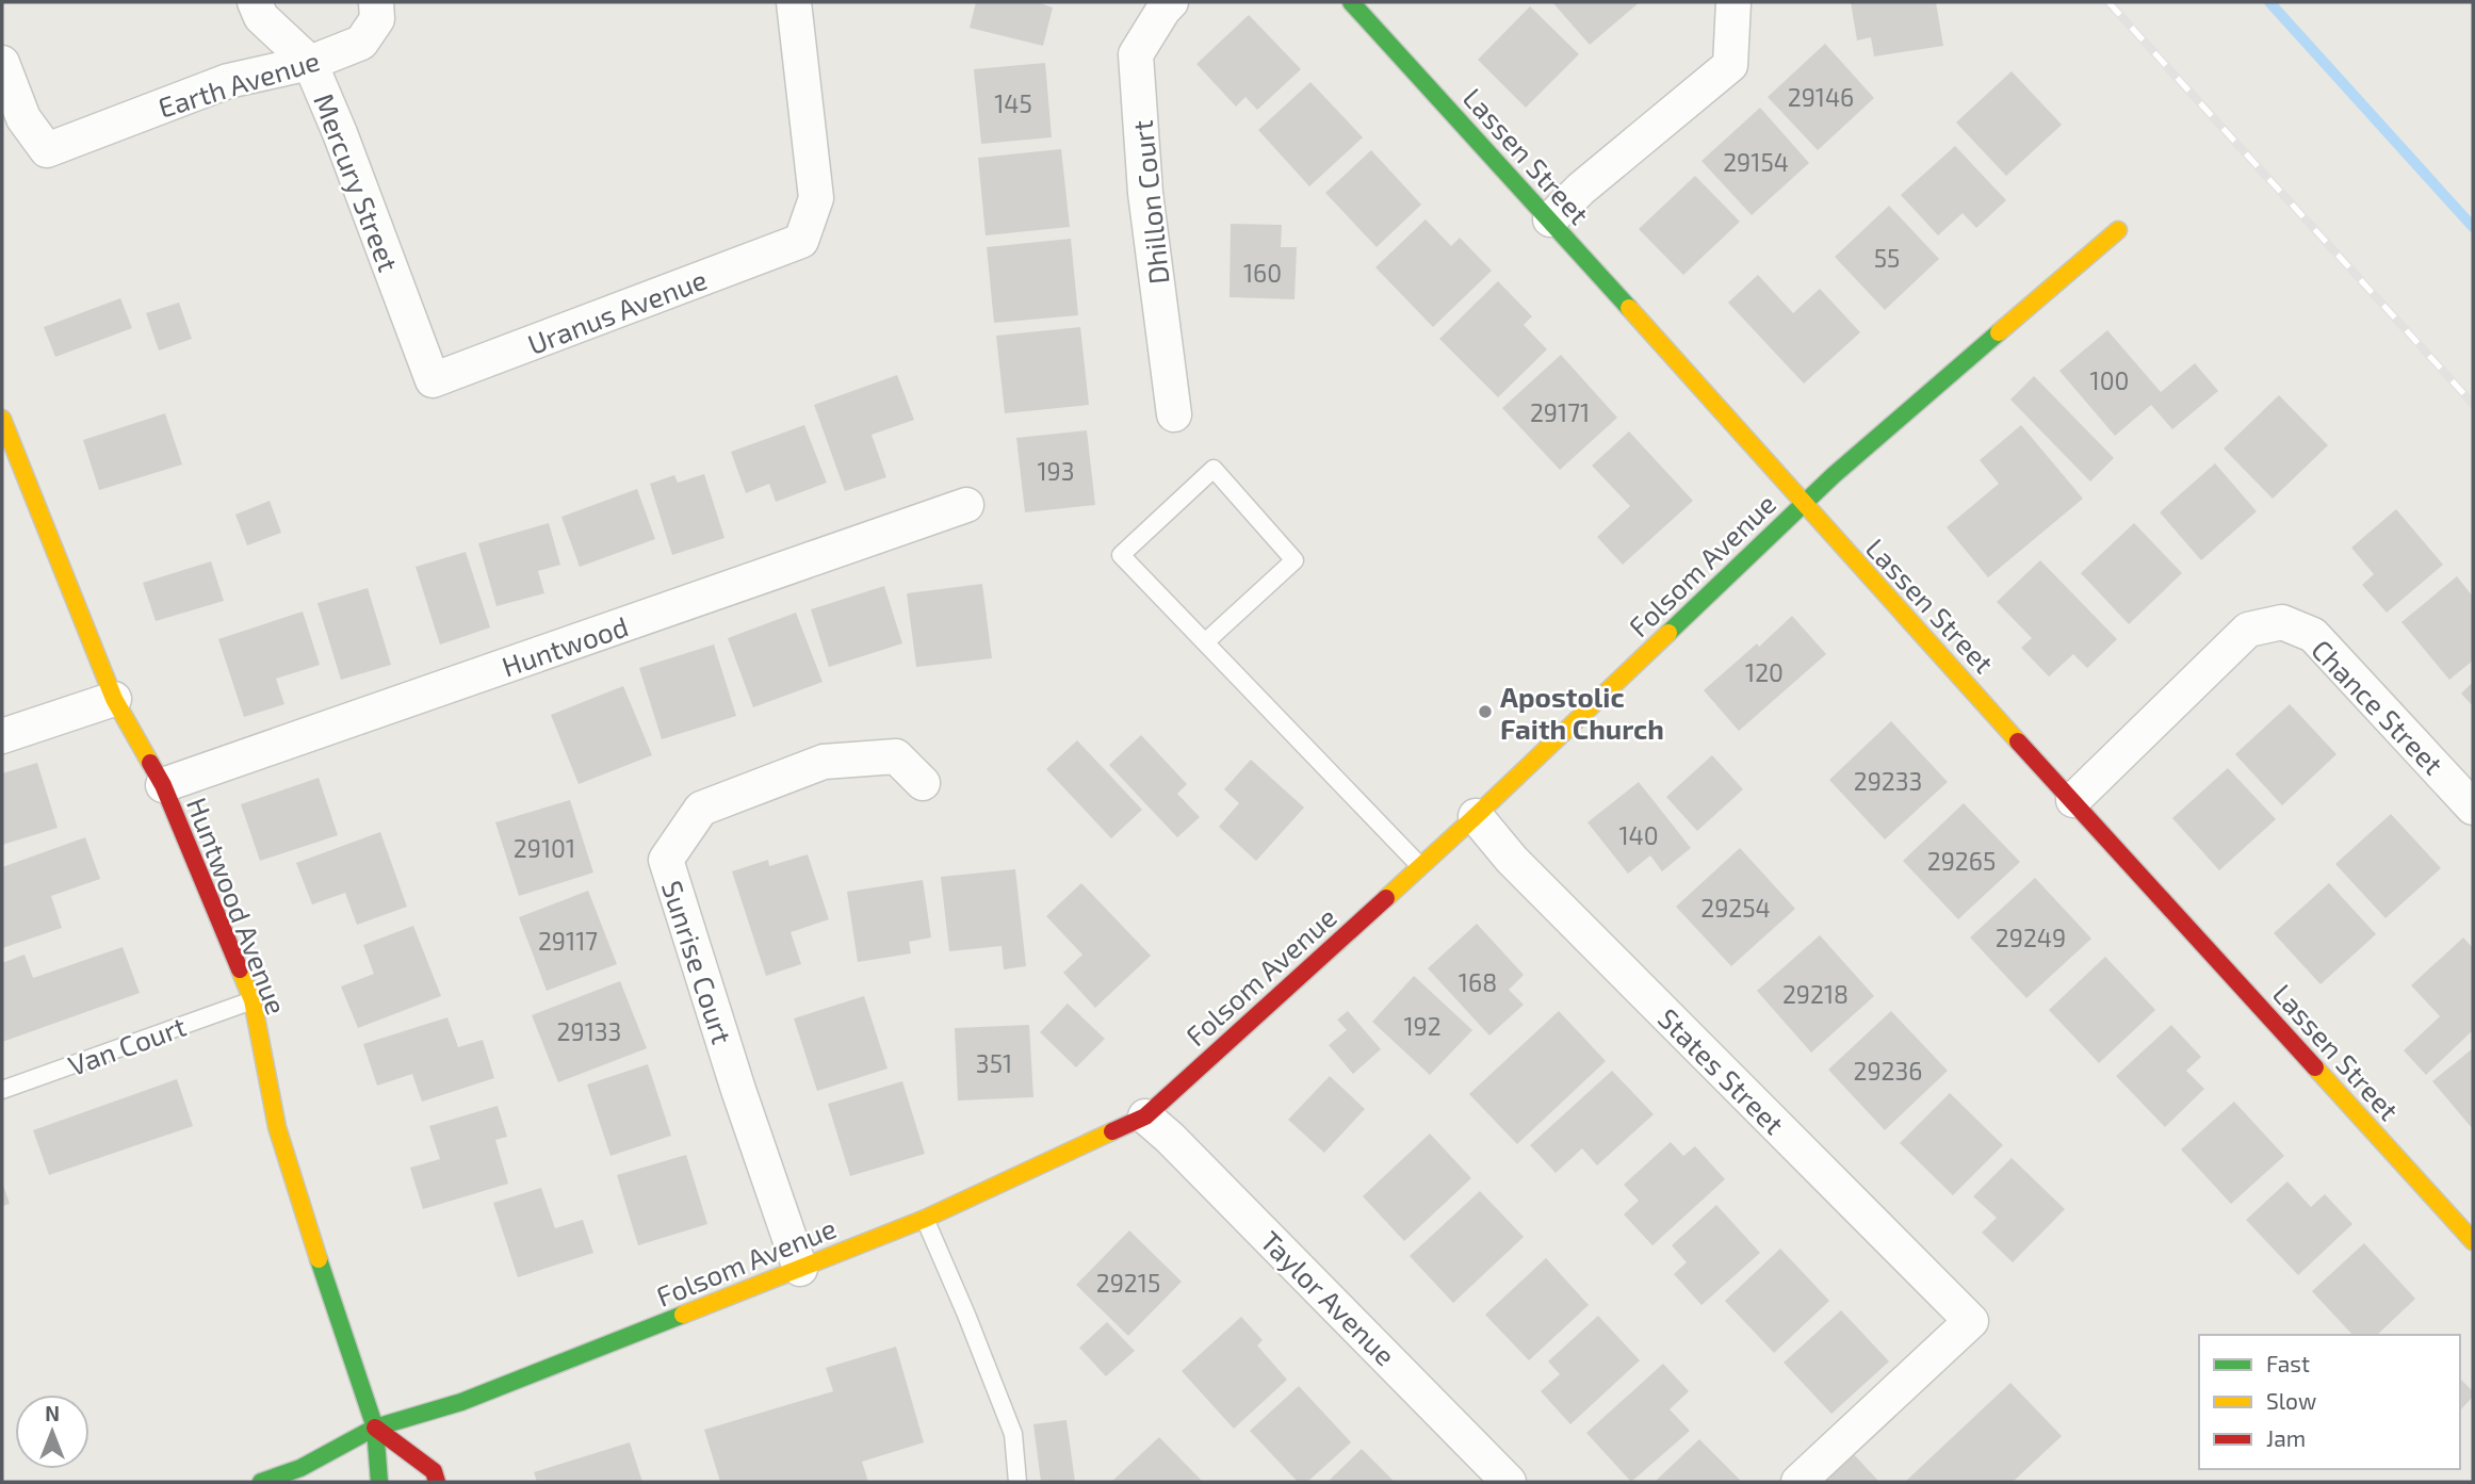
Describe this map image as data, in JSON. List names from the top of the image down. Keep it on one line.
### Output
{"streets":{"street":["Earth Avenue","Lassen Street","Mercury Street","Dhillon Court","Uranus Avenue","Folsom Avenue","Huntwood","Chance Street","Huntwood Avenue","Sunrise Court","States Street","Taylor Avenue"],"lane":["Van Court"]},"crossings":[["Earth Avenue","Mercury Street"],["Lassen Street","Folsom Avenue"],["Lassen Street","Chance Street"],["Mercury Street","Uranus Avenue"],["Folsom Avenue","Huntwood Avenue"],["Folsom Avenue","Sunrise Court"],["Folsom Avenue","States Street"],["Folsom Avenue","Taylor Avenue"],["Huntwood","Huntwood Avenue"],["Huntwood Avenue","Van Court"]],"places":["Apostolic Faith Church"],"house_numbers":["29146","145","29154","55","160","100","29171","193","120","29233","140","29101","29265","29254","29249","29117","168","29218","192","29133","351","29236","29215"],"legend":["Fast","Slow","Jam"],"north":"top"}
